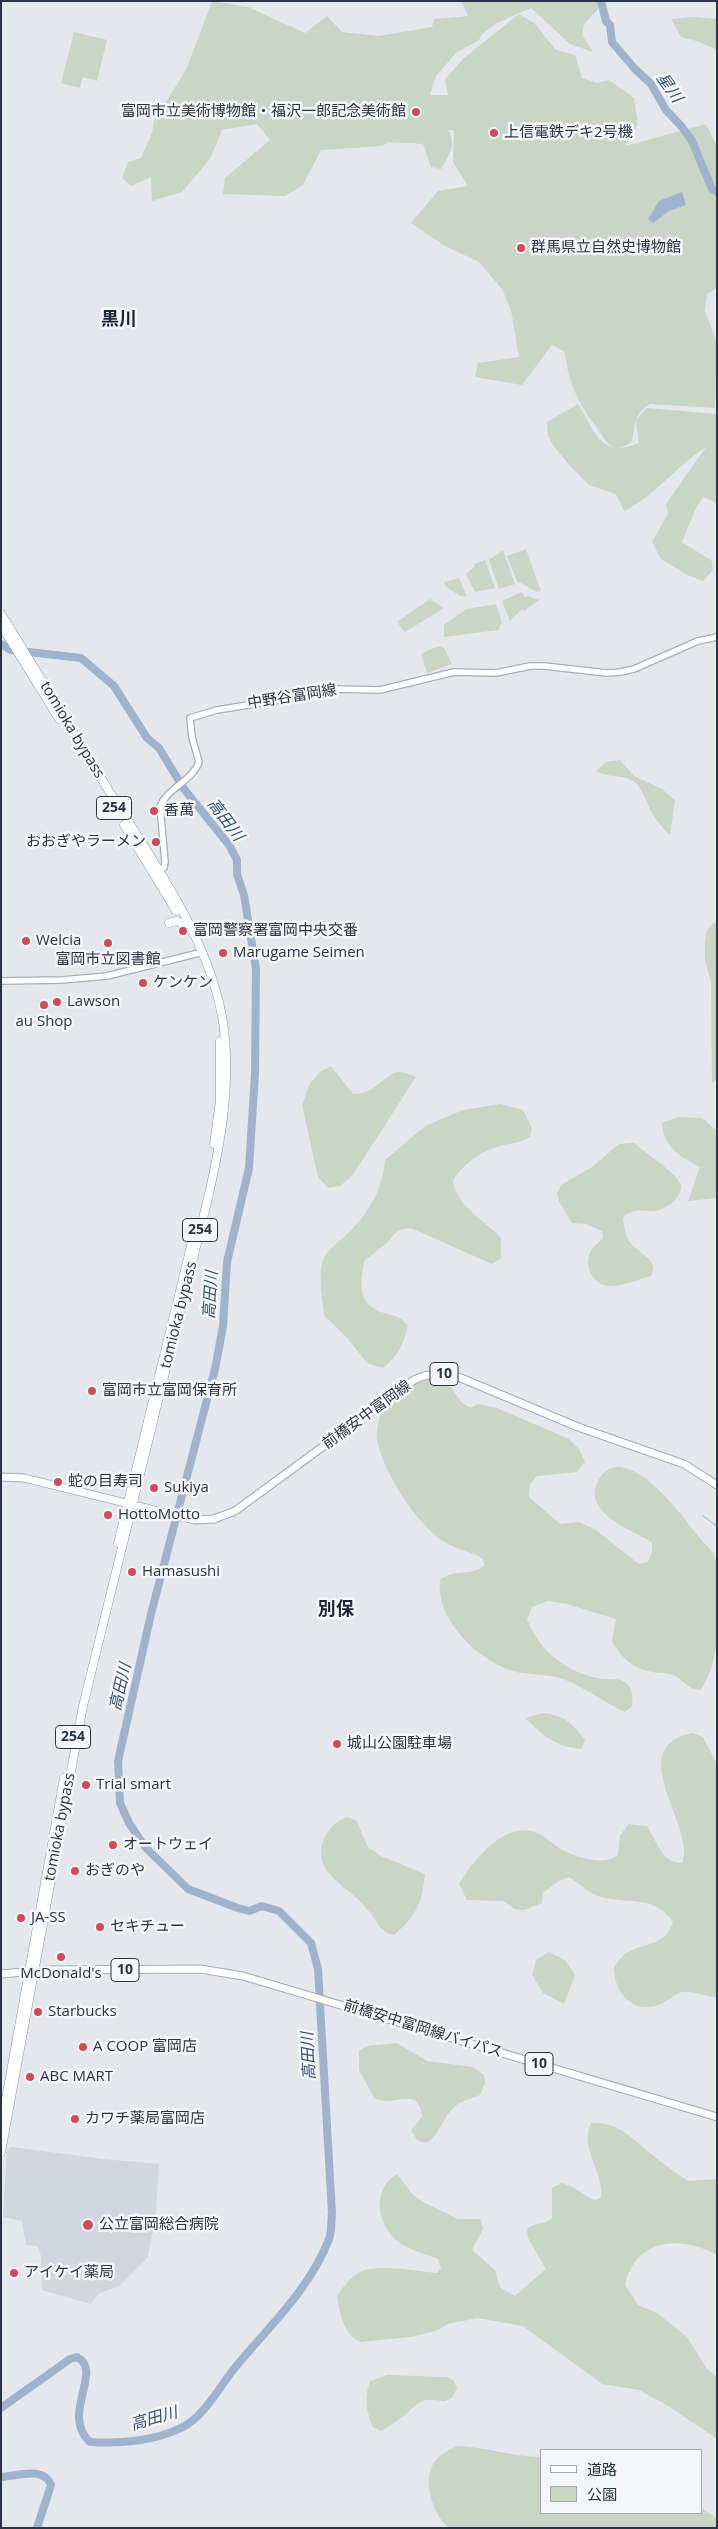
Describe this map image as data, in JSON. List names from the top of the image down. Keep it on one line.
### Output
{"streets":{"highway":["tomioka bypass","254"],"main road":["中野谷富岡線","10","前橋安中富岡線","前橋安中富岡線バイパス"]},"crossings":[["中野谷富岡線","tomioka bypass"],["tomioka bypass","10"],["tomioka bypass","前橋安中富岡線"],["tomioka bypass","前橋安中富岡線バイパス"],["10","前橋安中富岡線"]],"districts":["黒川","別保"],"water":["星川","高田川"],"places":["富岡市立美術博物館・福沢一郎記念美術館","上信電鉄デキ2号機","群馬県立自然史博物館","香萬","おおぎやラーメン","富岡警察署富岡中央交番","Welcia","富岡市立図書館","Marugame Seimen","ケンケン","Lawson","au Shop","富岡市立富岡保育所","蛇の目寿司","Sukiya","HottoMotto","Hamasushi","城山公園駐車場","Trial smart","オートウェイ","おぎのや","JA-SS","セキチュー","McDonald's","Starbucks","A COOP 富岡店","ABC MART","カワチ薬局富岡店","公立富岡総合病院","アイケイ薬局"],"legend":["道路","公園"]}
